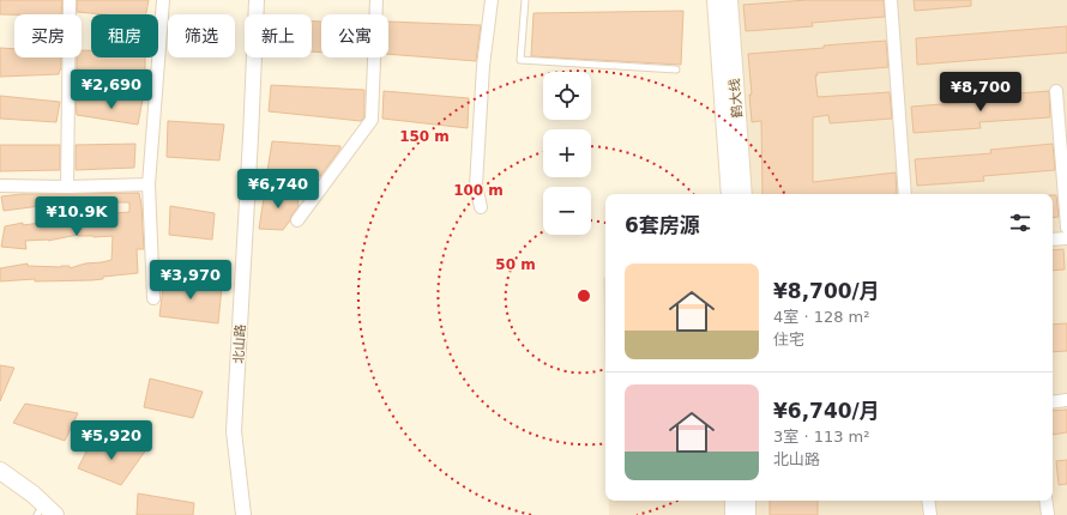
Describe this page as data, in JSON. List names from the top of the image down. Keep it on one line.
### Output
{"streets":{"main road":["鹤大线"],"street":["北山路"]},"page":{"chip":["买房","租房","筛选","新上","公寓"],"price":["¥2,690","¥8,700","¥6,740","¥10.9K","¥3,970","¥5,920"],"map_buttons":["+","−"],"heading":"6套房源","list":[{"name":"¥8,700/月","note":"4室 · 128 m² · 住宅"},{"name":"¥6,740/月","note":"3室 · 113 m² · 北山路"}]},"rings":["150 m","100 m","50 m"]}
